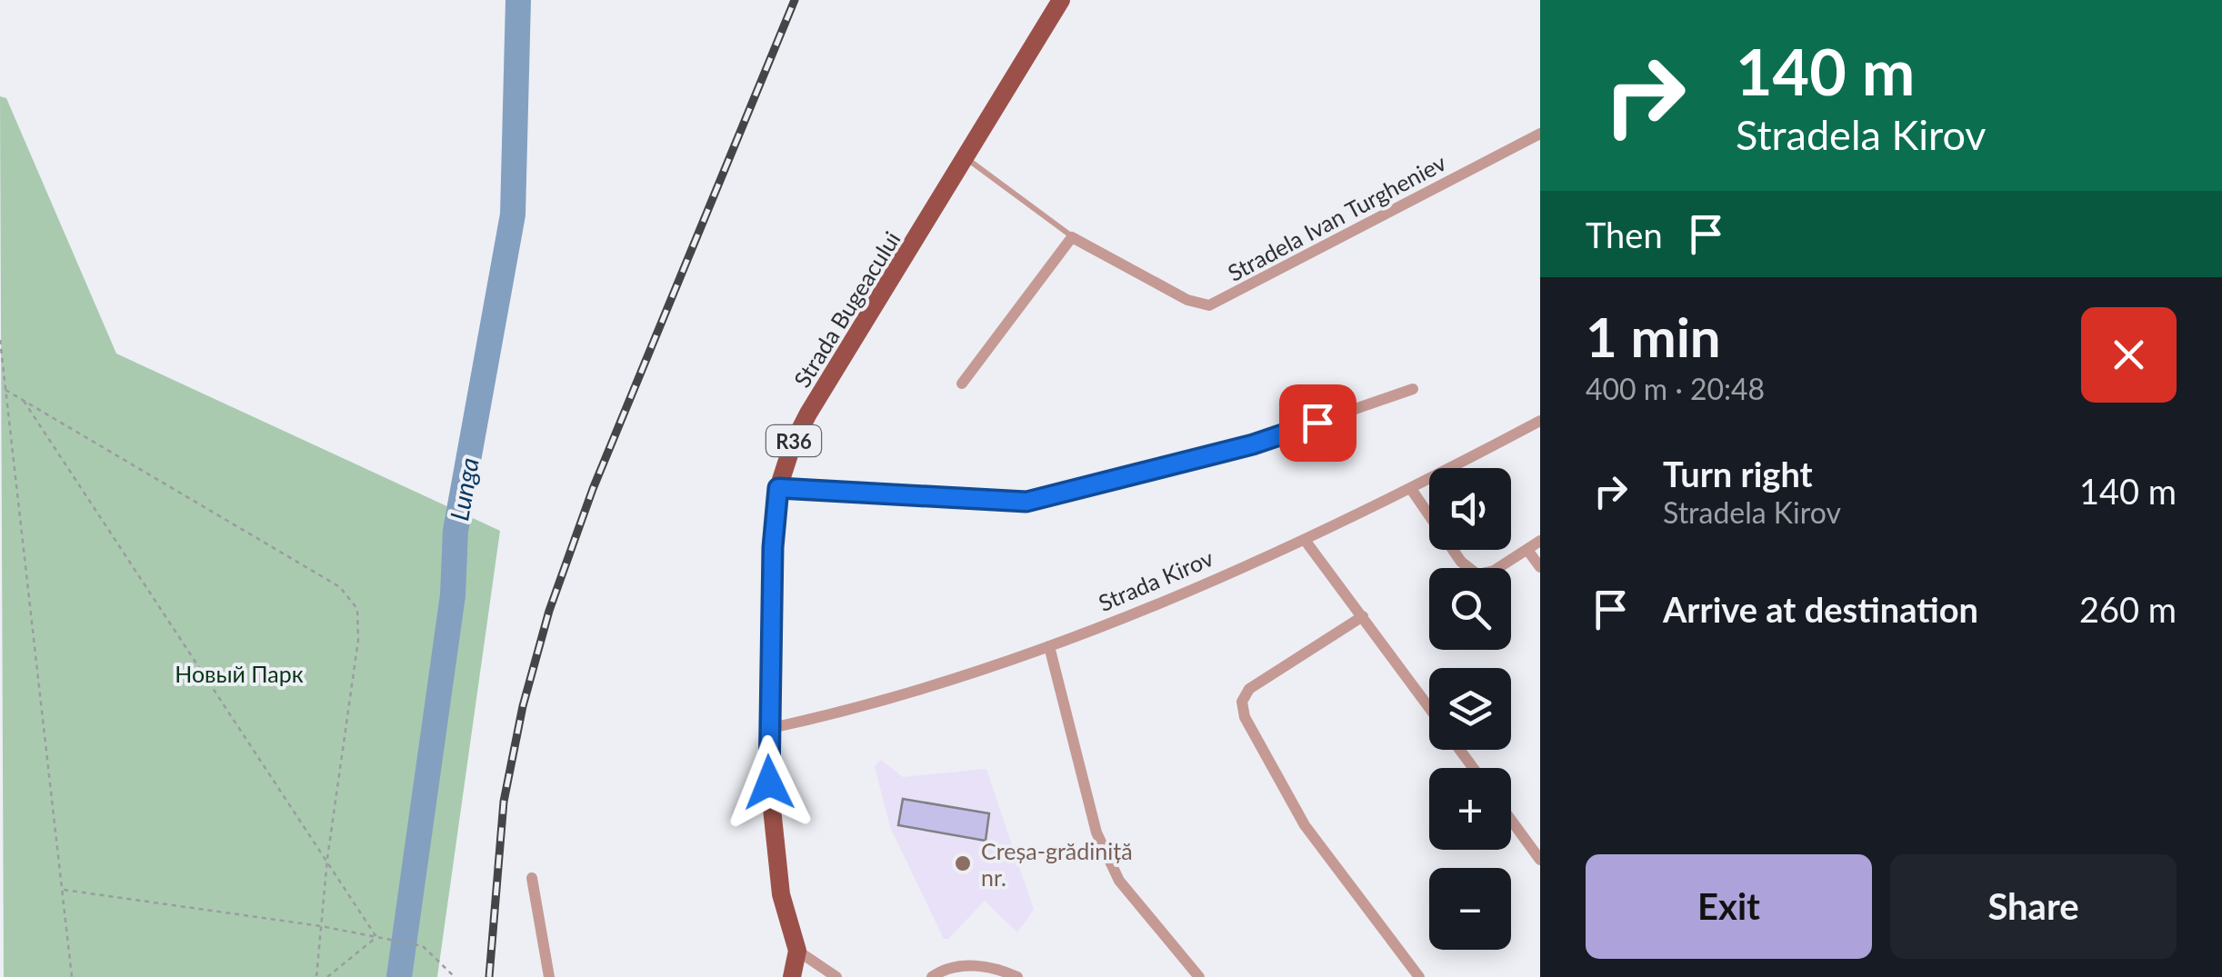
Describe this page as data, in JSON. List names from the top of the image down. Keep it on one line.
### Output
{"streets":{"main road":["Strada Bugeacului","R36"],"street":["Stradela Ivan Turgheniev","Strada Kirov"]},"crossings":[["Strada Bugeacului","R36"],["Strada Bugeacului","Strada Kirov"]],"water":["Lunga"],"parks":["Новый Парк"],"places":["Creșa-grădiniță nr."],"page":{"turn":["140 m","Stradela Kirov"],"then":"Then","heading":["1 min","400 m · 20:48"],"list":[{"name":"Turn right","note":"Stradela Kirov","value":"140 m"},{"name":"Arrive at destination","value":"260 m"}],"map_buttons":["+","−"],"buttons":["Exit","Share"]}}
